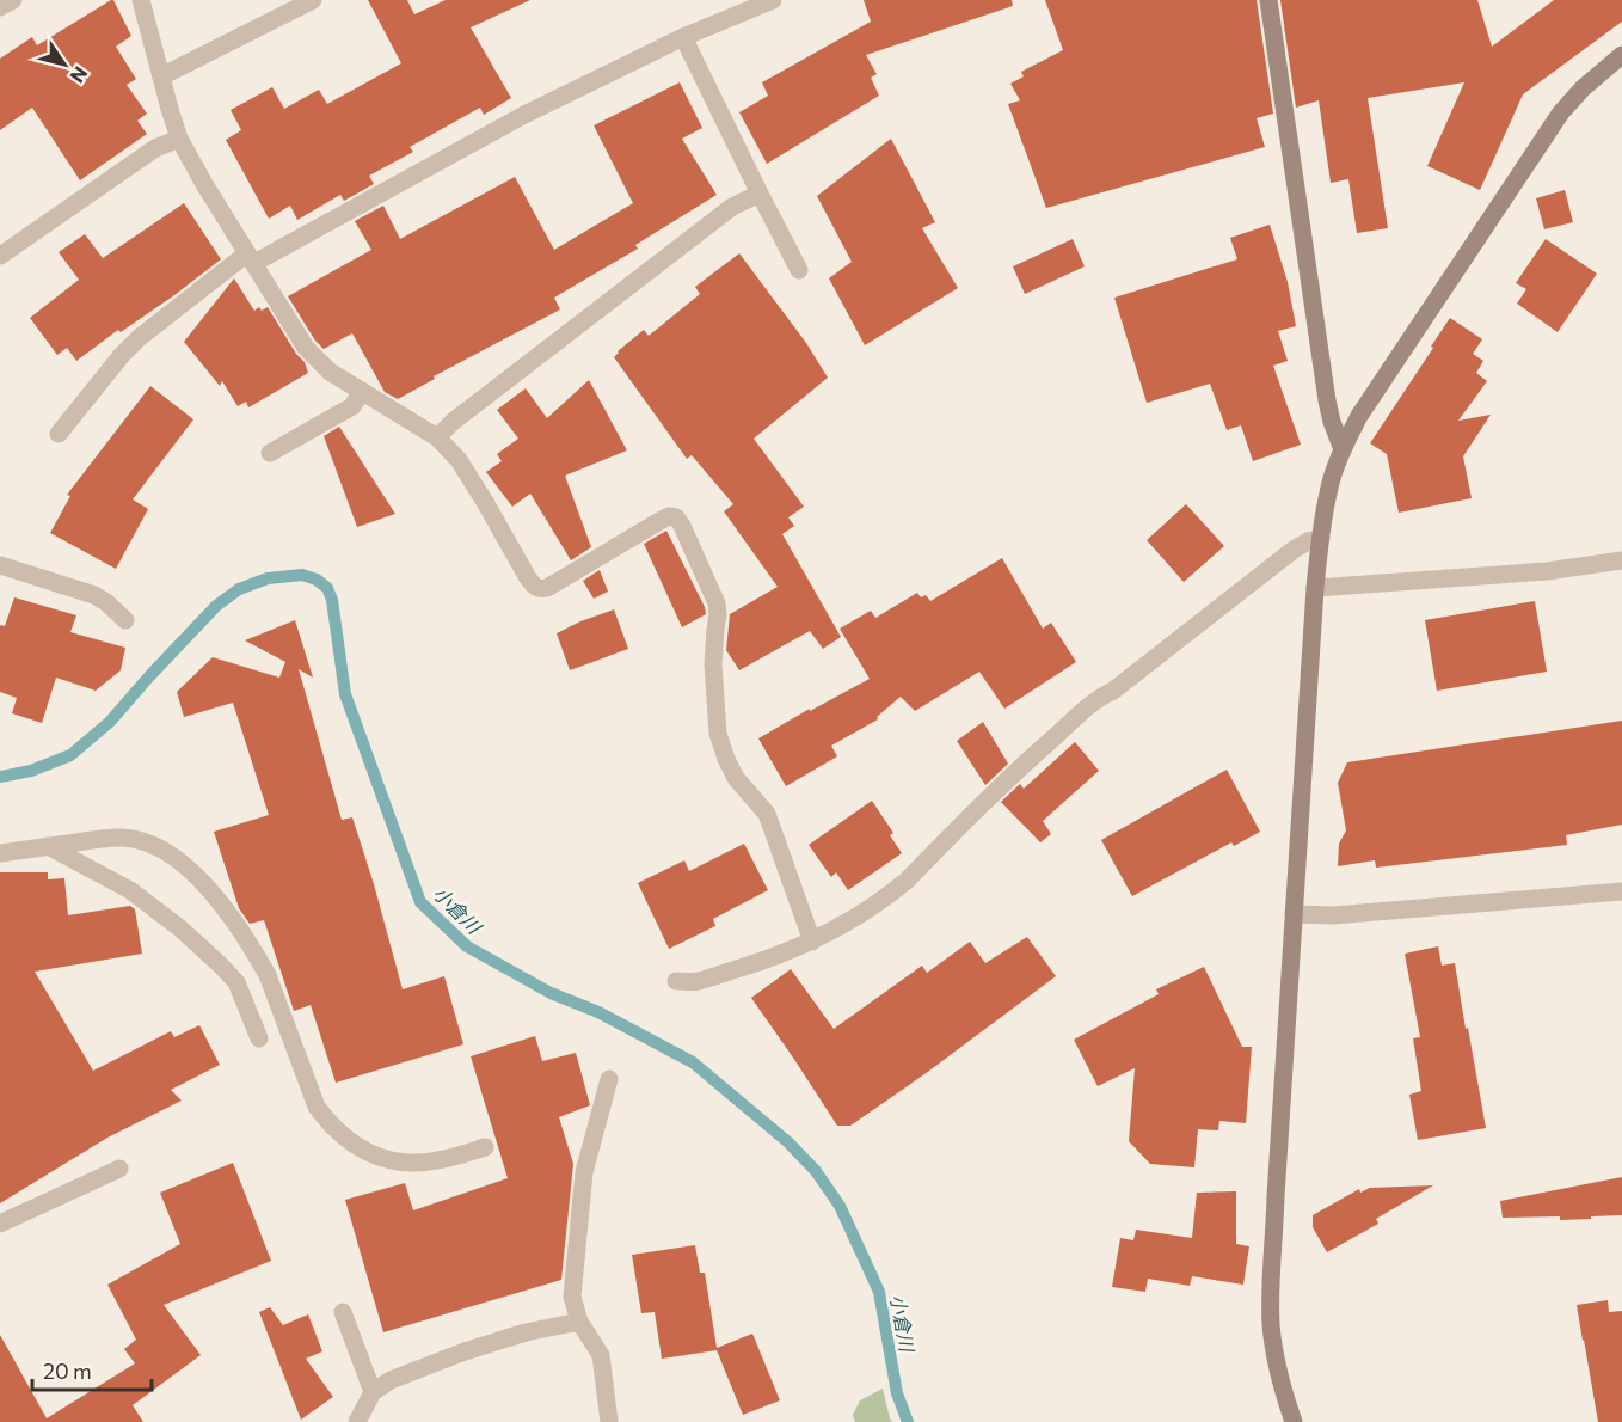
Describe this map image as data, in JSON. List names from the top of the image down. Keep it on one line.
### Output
{"water":["小倉川"],"scale_bar":"20 m","north":"bottom right"}
